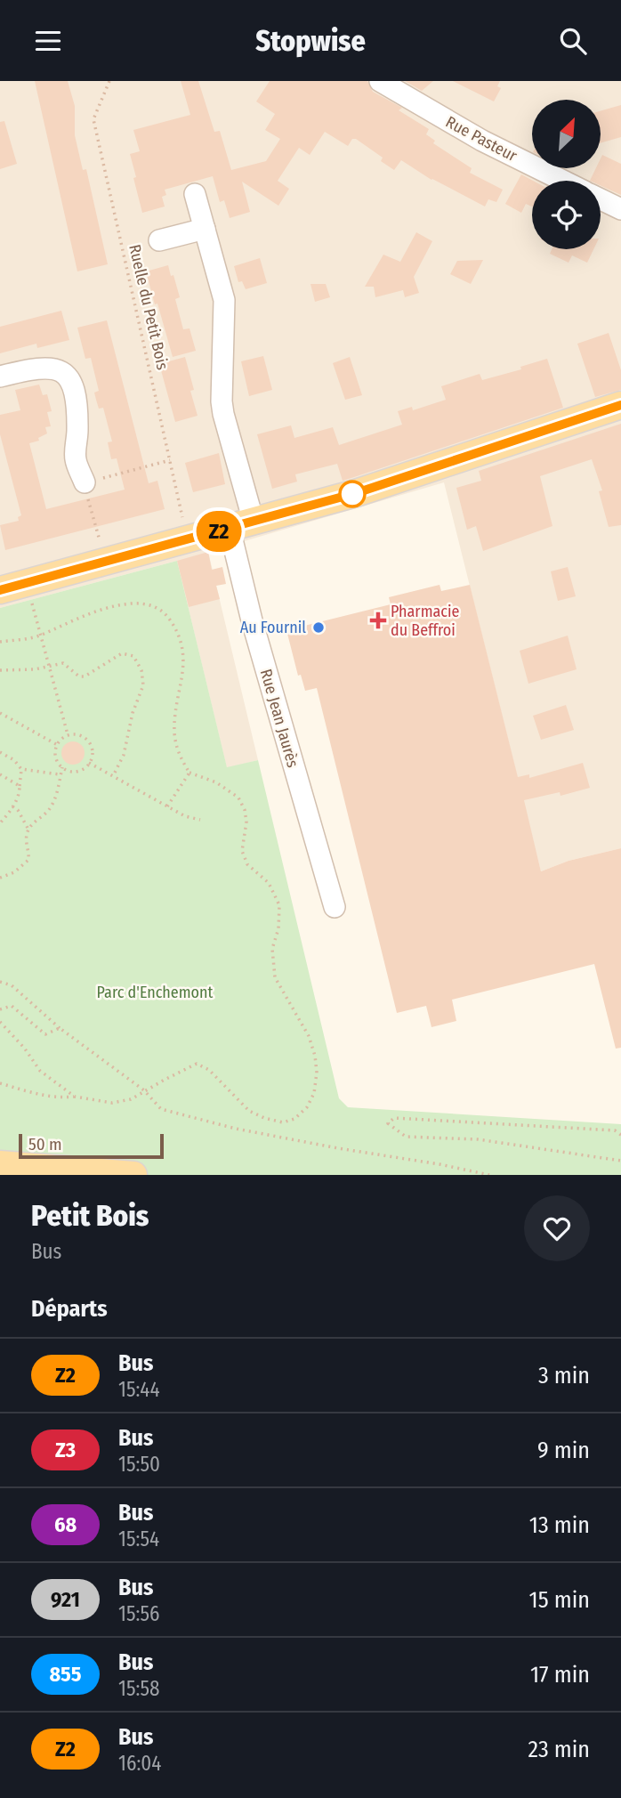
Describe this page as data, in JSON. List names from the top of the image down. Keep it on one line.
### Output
{"streets":{"street":["Rue Pasteur","Rue Jean Jaurès"],"path":["Ruelle du Petit Bois"]},"parks":["Parc d'Enchemont"],"places":{"health":["Pharmacie du Beffroi"],"other":["Au Fournil"]},"lines":["bus line Z2"],"scale_bar":"50 m","north":"top right","page":{"header":"Stopwise","on_map":"Z2","scale":"50 m","heading":[["Petit Bois","Bus"],"Départs"],"list":[{"mark":"Z2","name":"Bus","note":"15:44","value":"3 min"},{"mark":"Z3","name":"Bus","note":"15:50","value":"9 min"},{"mark":"68","name":"Bus","note":"15:54","value":"13 min"},{"mark":"921","name":"Bus","note":"15:56","value":"15 min"},{"mark":"855","name":"Bus","note":"15:58","value":"17 min"},{"mark":"Z2","name":"Bus","note":"16:04","value":"23 min"}]}}
